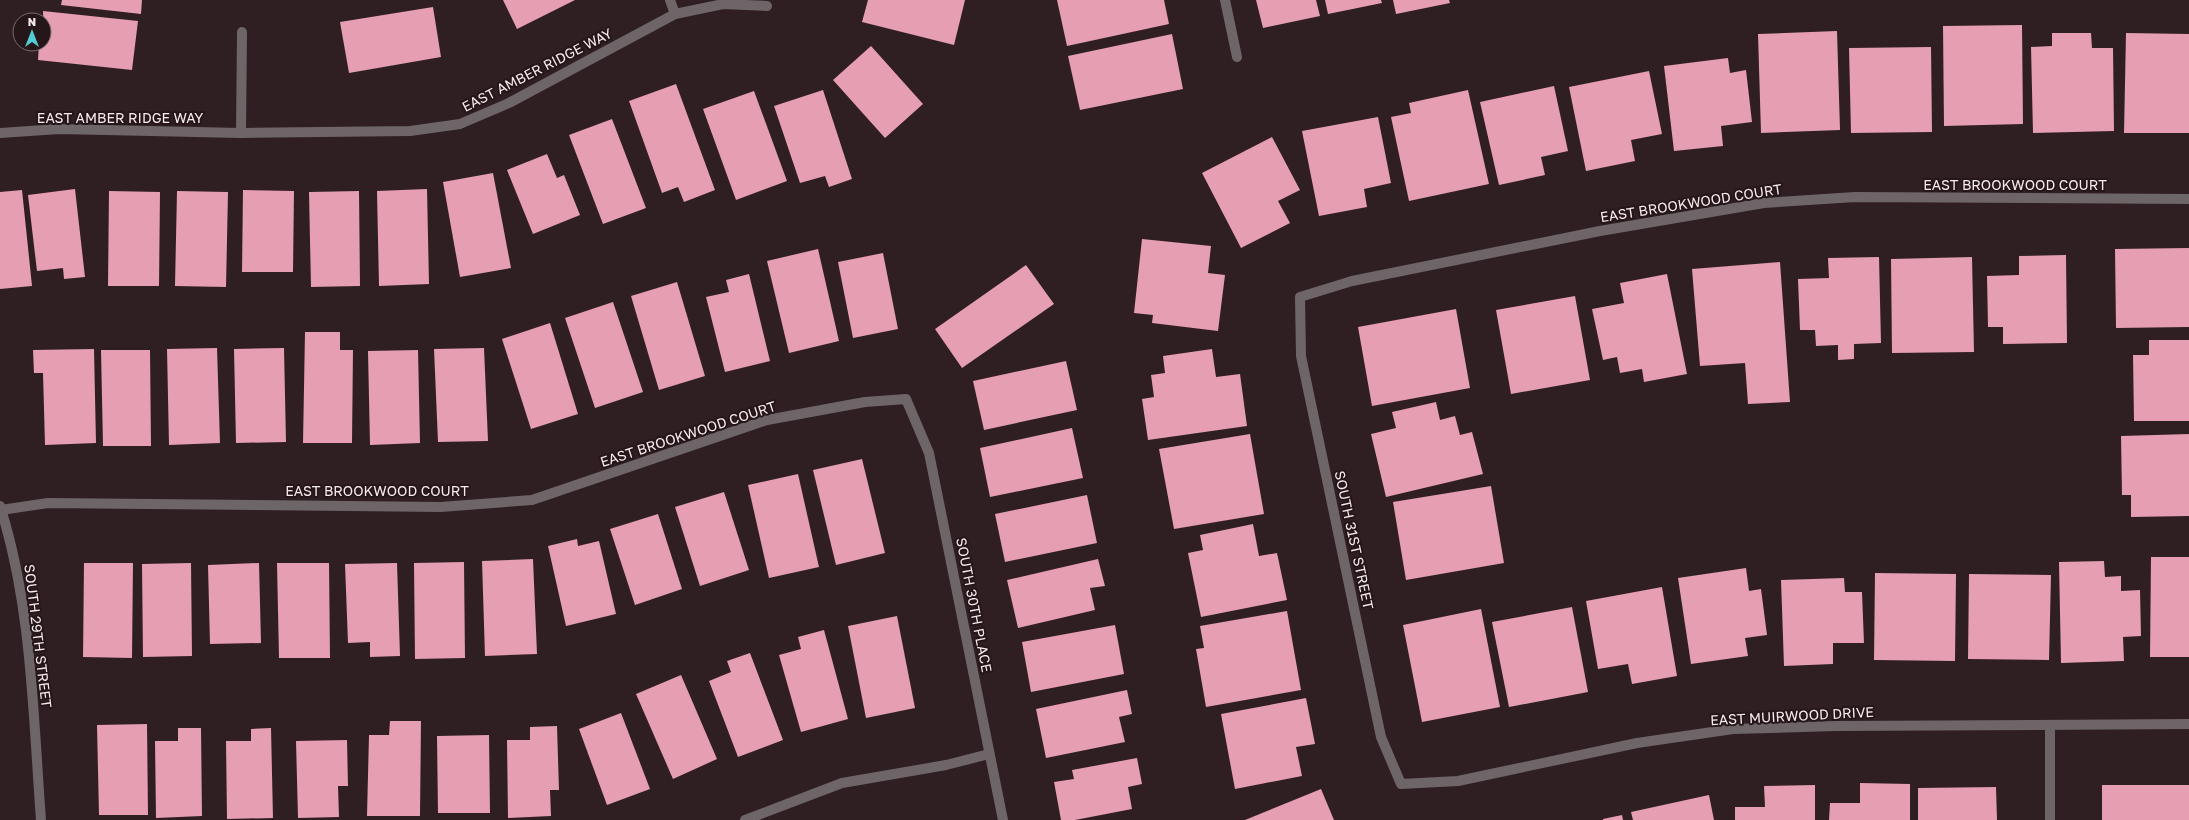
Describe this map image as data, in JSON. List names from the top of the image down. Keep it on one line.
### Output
{"streets":{"street":["EAST AMBER RIDGE WAY","EAST BROOKWOOD COURT","SOUTH 31ST STREET","SOUTH 30TH PLACE","SOUTH 29TH STREET","EAST MUIRWOOD DRIVE"]},"crossings":[["EAST BROOKWOOD COURT","SOUTH 31ST STREET"],["EAST BROOKWOOD COURT","SOUTH 30TH PLACE"],["EAST BROOKWOOD COURT","SOUTH 29TH STREET"],["SOUTH 31ST STREET","EAST MUIRWOOD DRIVE"]],"north":"top"}
